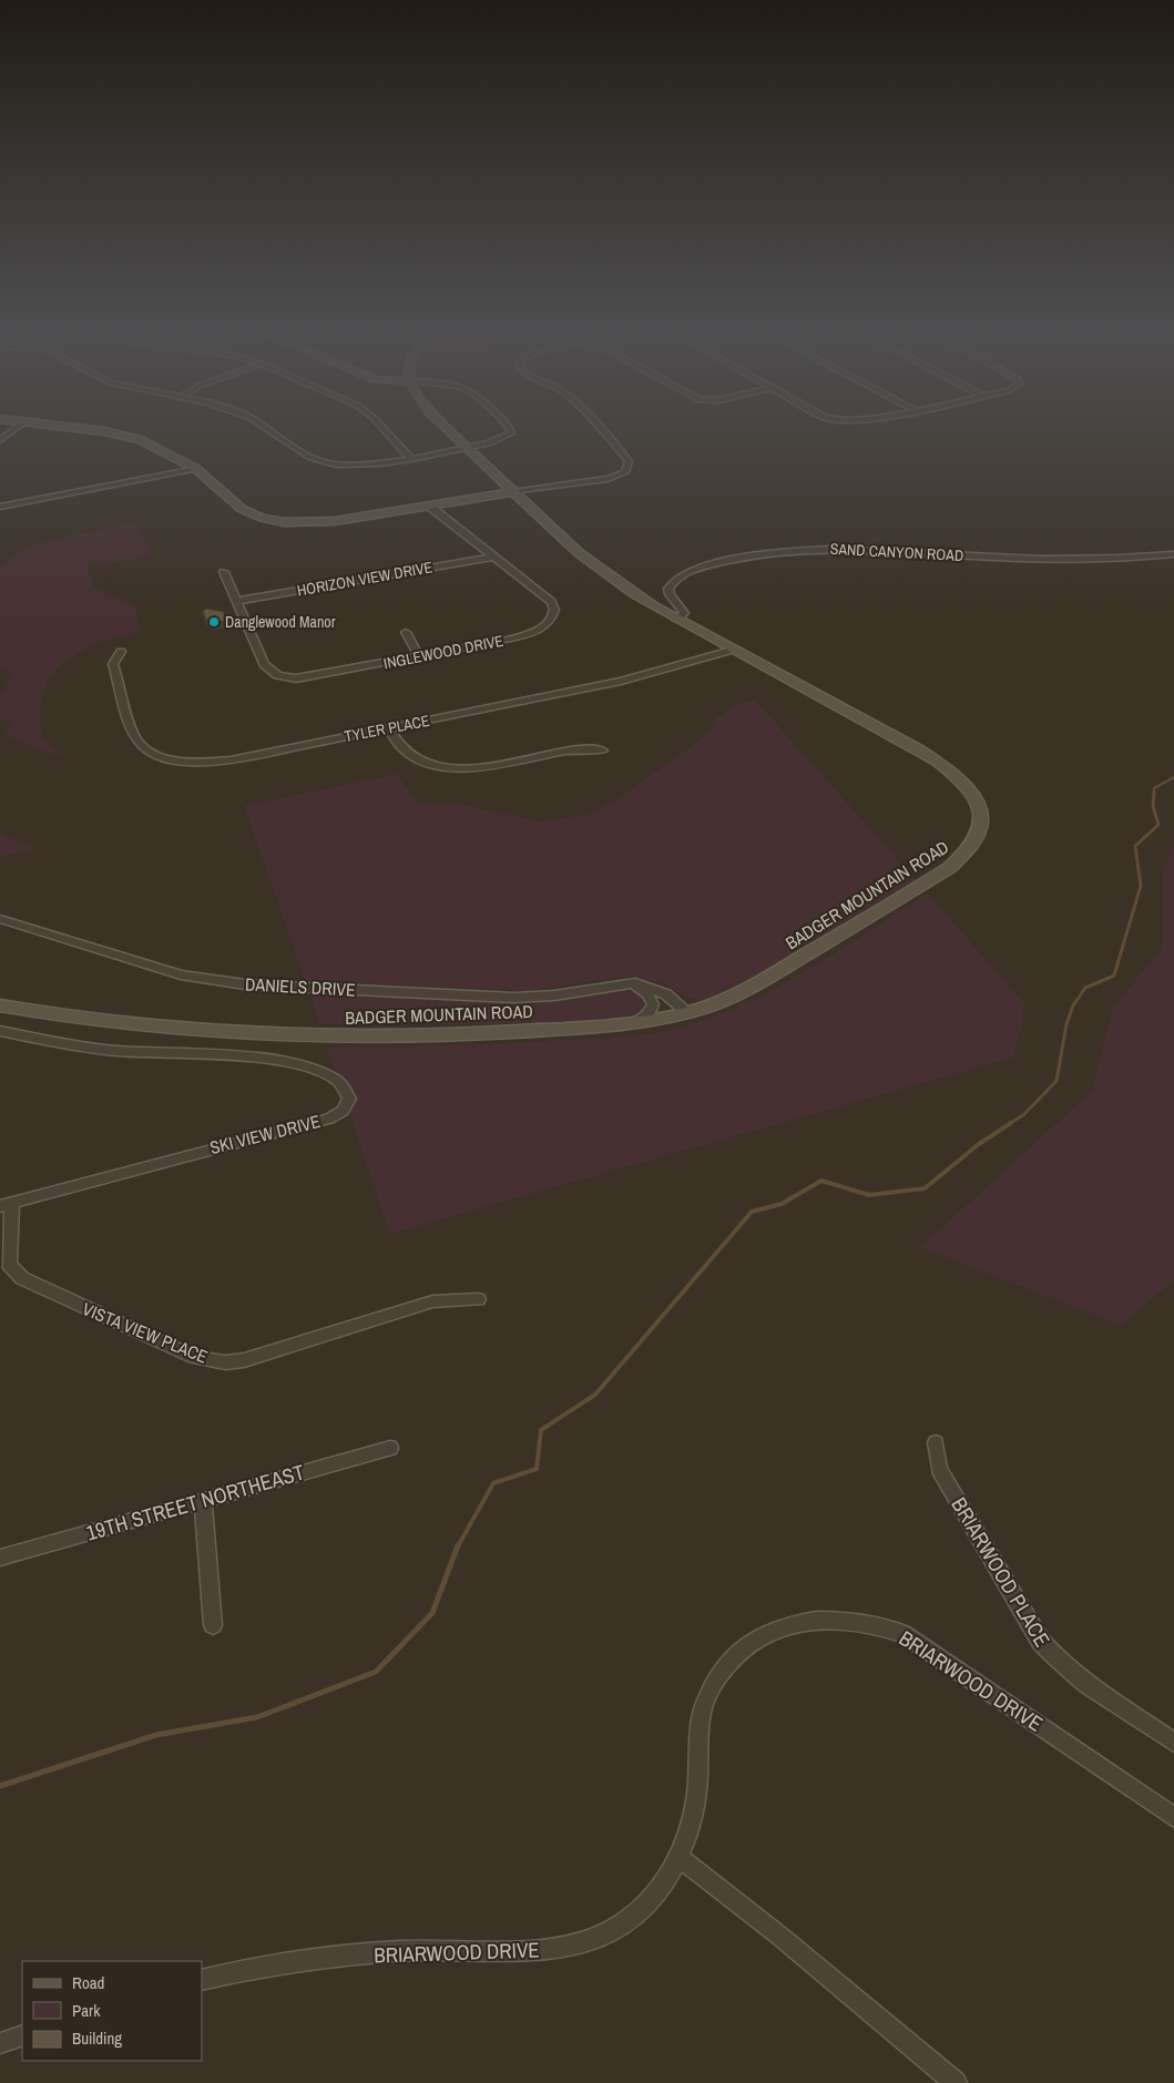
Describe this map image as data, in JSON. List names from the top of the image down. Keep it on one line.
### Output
{"streets":{"main road":["BADGER MOUNTAIN ROAD"],"street":["SAND CANYON ROAD","HORIZON VIEW DRIVE","INGLEWOOD DRIVE","TYLER PLACE","DANIELS DRIVE","SKI VIEW DRIVE","VISTA VIEW PLACE","19TH STREET NORTHEAST","BRIARWOOD PLACE","BRIARWOOD DRIVE"]},"crossings":[["SAND CANYON ROAD","BADGER MOUNTAIN ROAD"],["HORIZON VIEW DRIVE","INGLEWOOD DRIVE"],["TYLER PLACE","BADGER MOUNTAIN ROAD"],["BADGER MOUNTAIN ROAD","DANIELS DRIVE"],["SKI VIEW DRIVE","VISTA VIEW PLACE"]],"places":["Danglewood Manor"],"legend":["Road","Park","Building"]}
